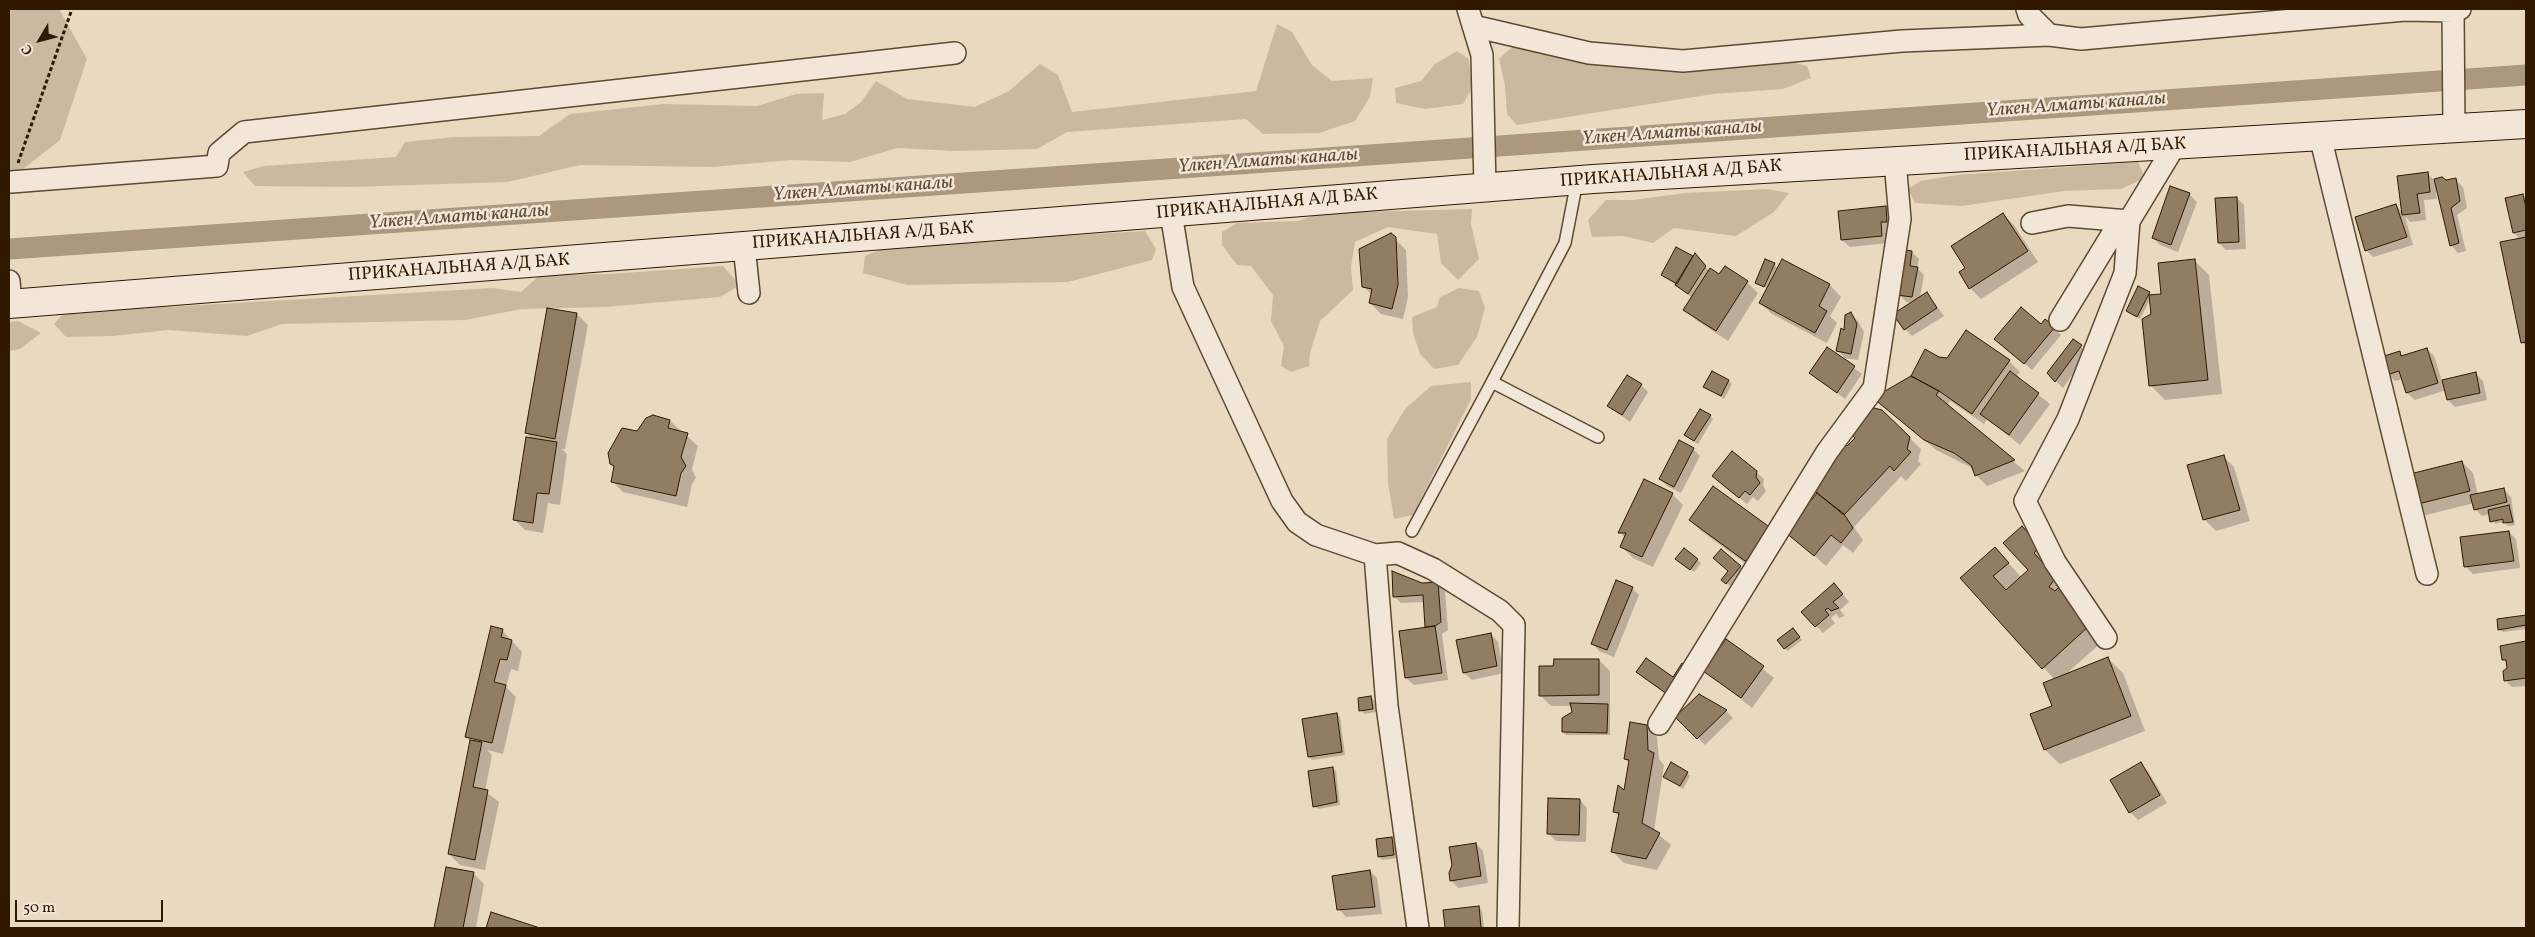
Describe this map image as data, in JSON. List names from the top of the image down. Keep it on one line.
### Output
{"streets":{"main road":["ПРИКАНАЛЬНАЯ А/Д БАК"]},"water":["Үлкен Алматы каналы"],"scale_bar":"50 m","north":"bottom left"}
